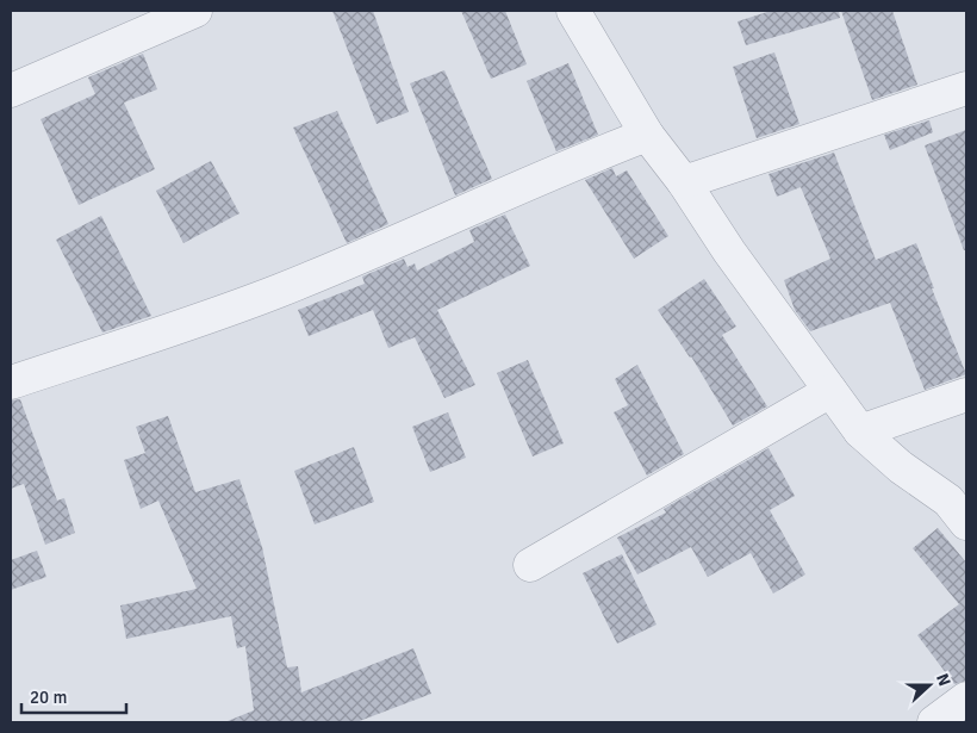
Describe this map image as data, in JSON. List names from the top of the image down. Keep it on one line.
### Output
{"scale_bar":"20 m","north":"right"}
